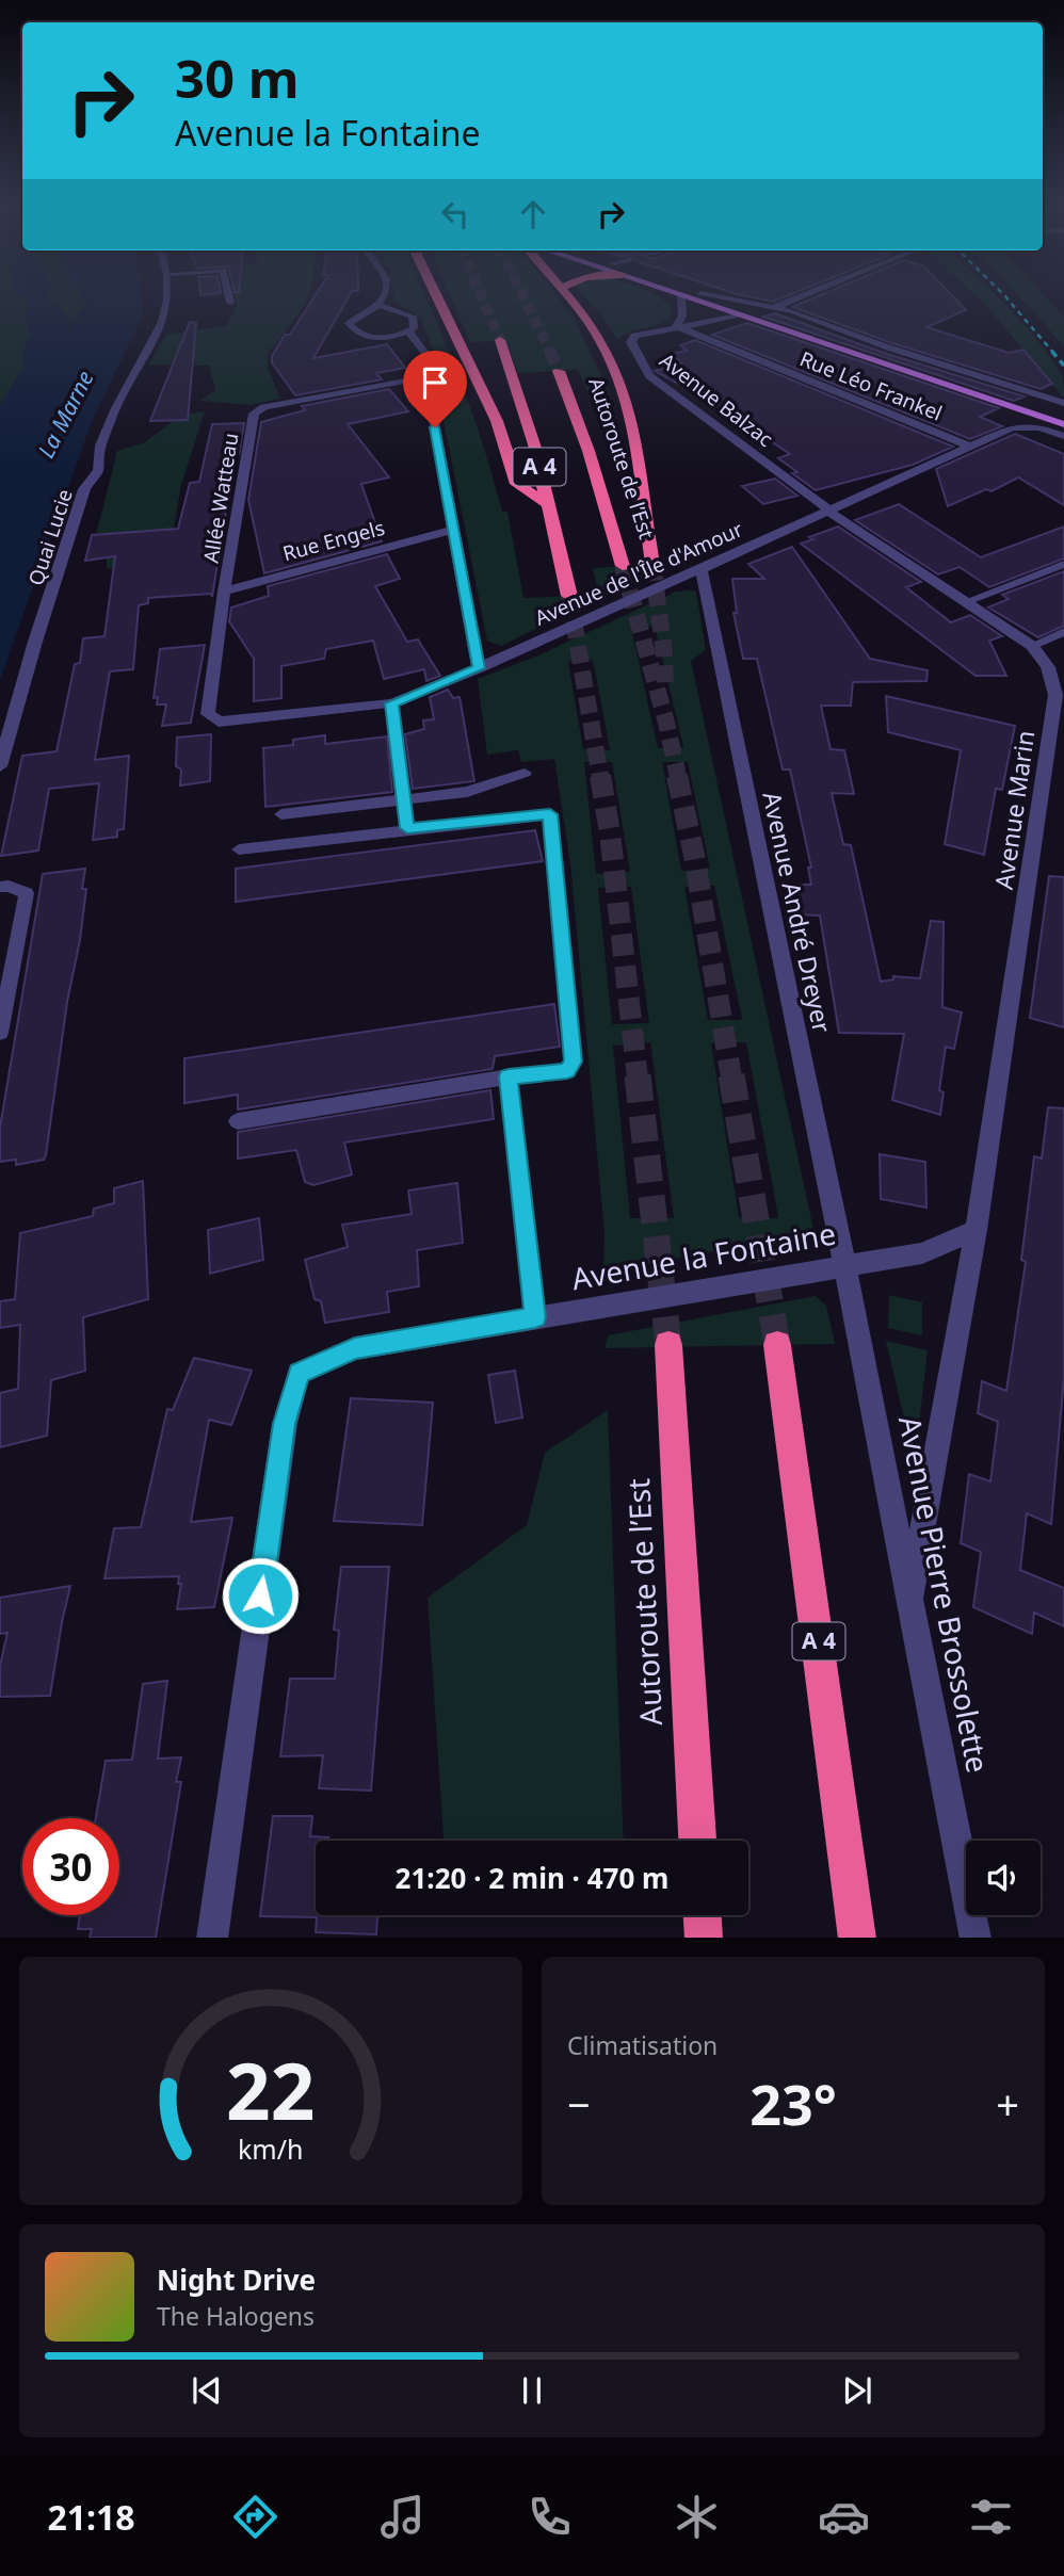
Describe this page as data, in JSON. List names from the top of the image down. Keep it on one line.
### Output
{"streets":{"highway":["Autoroute de l’Est","A 4"],"street":["Rue Léo Frankel","Avenue Balzac","Allée Watteau","Quai Lucie","Rue Engels","Avenue de l'Île d'Amour","Avenue Marin","Avenue André Dreyer","Avenue la Fontaine","Avenue Pierre Brossolette"]},"crossings":[["Rue Léo Frankel","Avenue Balzac"],["Rue Léo Frankel","Avenue de l'Île d'Amour"],["Avenue Balzac","Avenue de l'Île d'Amour"],["Avenue Balzac","Avenue Marin"],["Allée Watteau","Rue Engels"],["Allée Watteau","Avenue de l'Île d'Amour"],["Avenue de l'Île d'Amour","Avenue Marin"],["Avenue de l'Île d'Amour","Avenue André Dreyer"],["Avenue Marin","Avenue la Fontaine"],["Avenue Marin","Avenue Pierre Brossolette"],["Avenue André Dreyer","Avenue la Fontaine"],["Avenue André Dreyer","Avenue Pierre Brossolette"],["Avenue la Fontaine","Avenue Pierre Brossolette"]],"water":["La Marne"],"page":{"turn":["30 m","Avenue la Fontaine"],"limit":"30","trip":"21:20 · 2 min · 470 m","tile":"Climatisation","heat":["−","23°","+"],"song":["Night Drive","The Halogens"],"tabs":"21:18","gauge":["22","km/h"]}}
